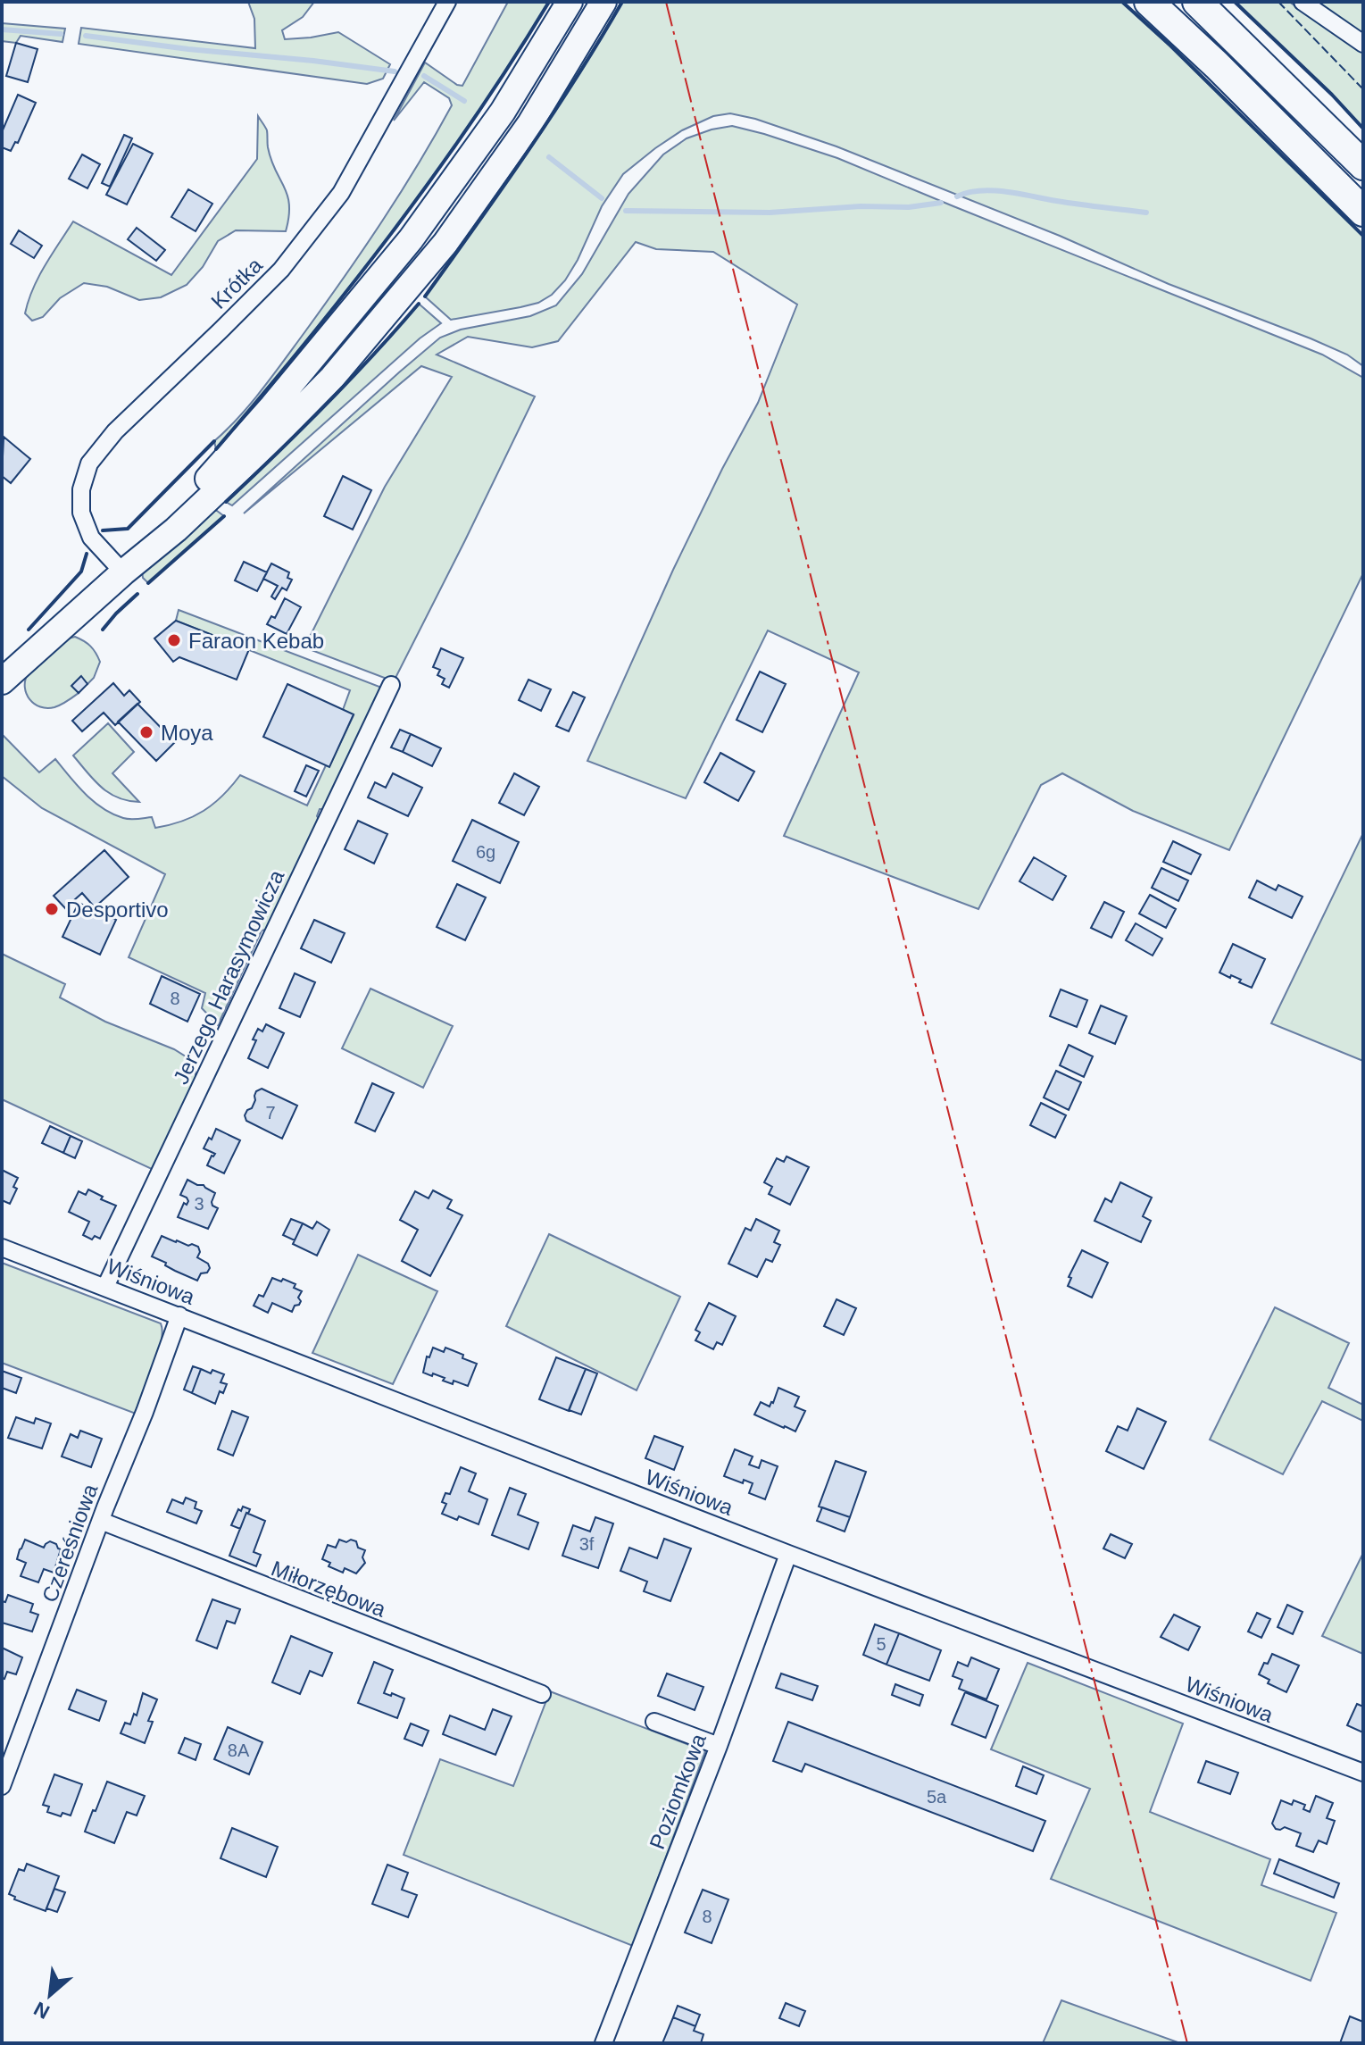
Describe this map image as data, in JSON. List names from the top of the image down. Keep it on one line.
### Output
{"streets":{"street":["Krótka","Jerzego Harasymowicza","Wiśniowa","Czereśniowa","Miłorzębowa","Poziomkowa"]},"crossings":[["Jerzego Harasymowicza","Wiśniowa"],["Wiśniowa","Czereśniowa"],["Wiśniowa","Poziomkowa"],["Czereśniowa","Miłorzębowa"]],"places":["Faraon Kebab","Moya","Desportivo"],"house_numbers":["6g","8","7","3","3f","5","8A","5a","8"],"north":"bottom left"}
